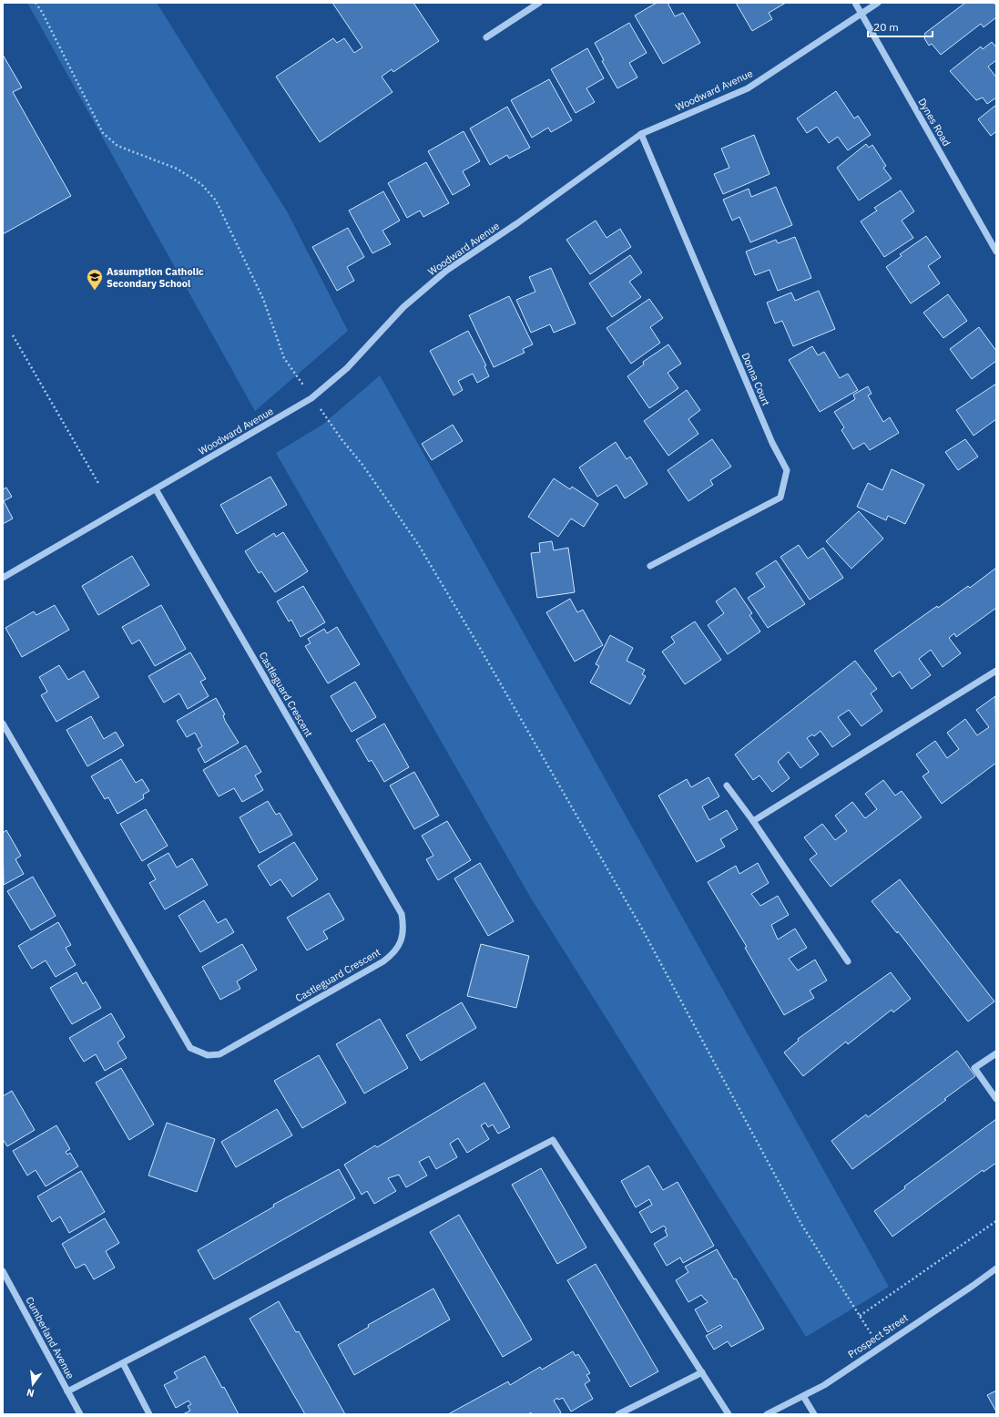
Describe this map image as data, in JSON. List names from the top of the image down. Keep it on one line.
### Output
{"streets":{"street":["Woodward Avenue","Dynes Road","Donna Court","Castleguard Crescent","Prospect Street","Cumberland Avenue"]},"crossings":[["Woodward Avenue","Dynes Road"],["Woodward Avenue","Donna Court"],["Woodward Avenue","Castleguard Crescent"]],"places":{"school or university":["Assumption Catholic Secondary School"]},"scale_bar":"20 m","north":"bottom"}
